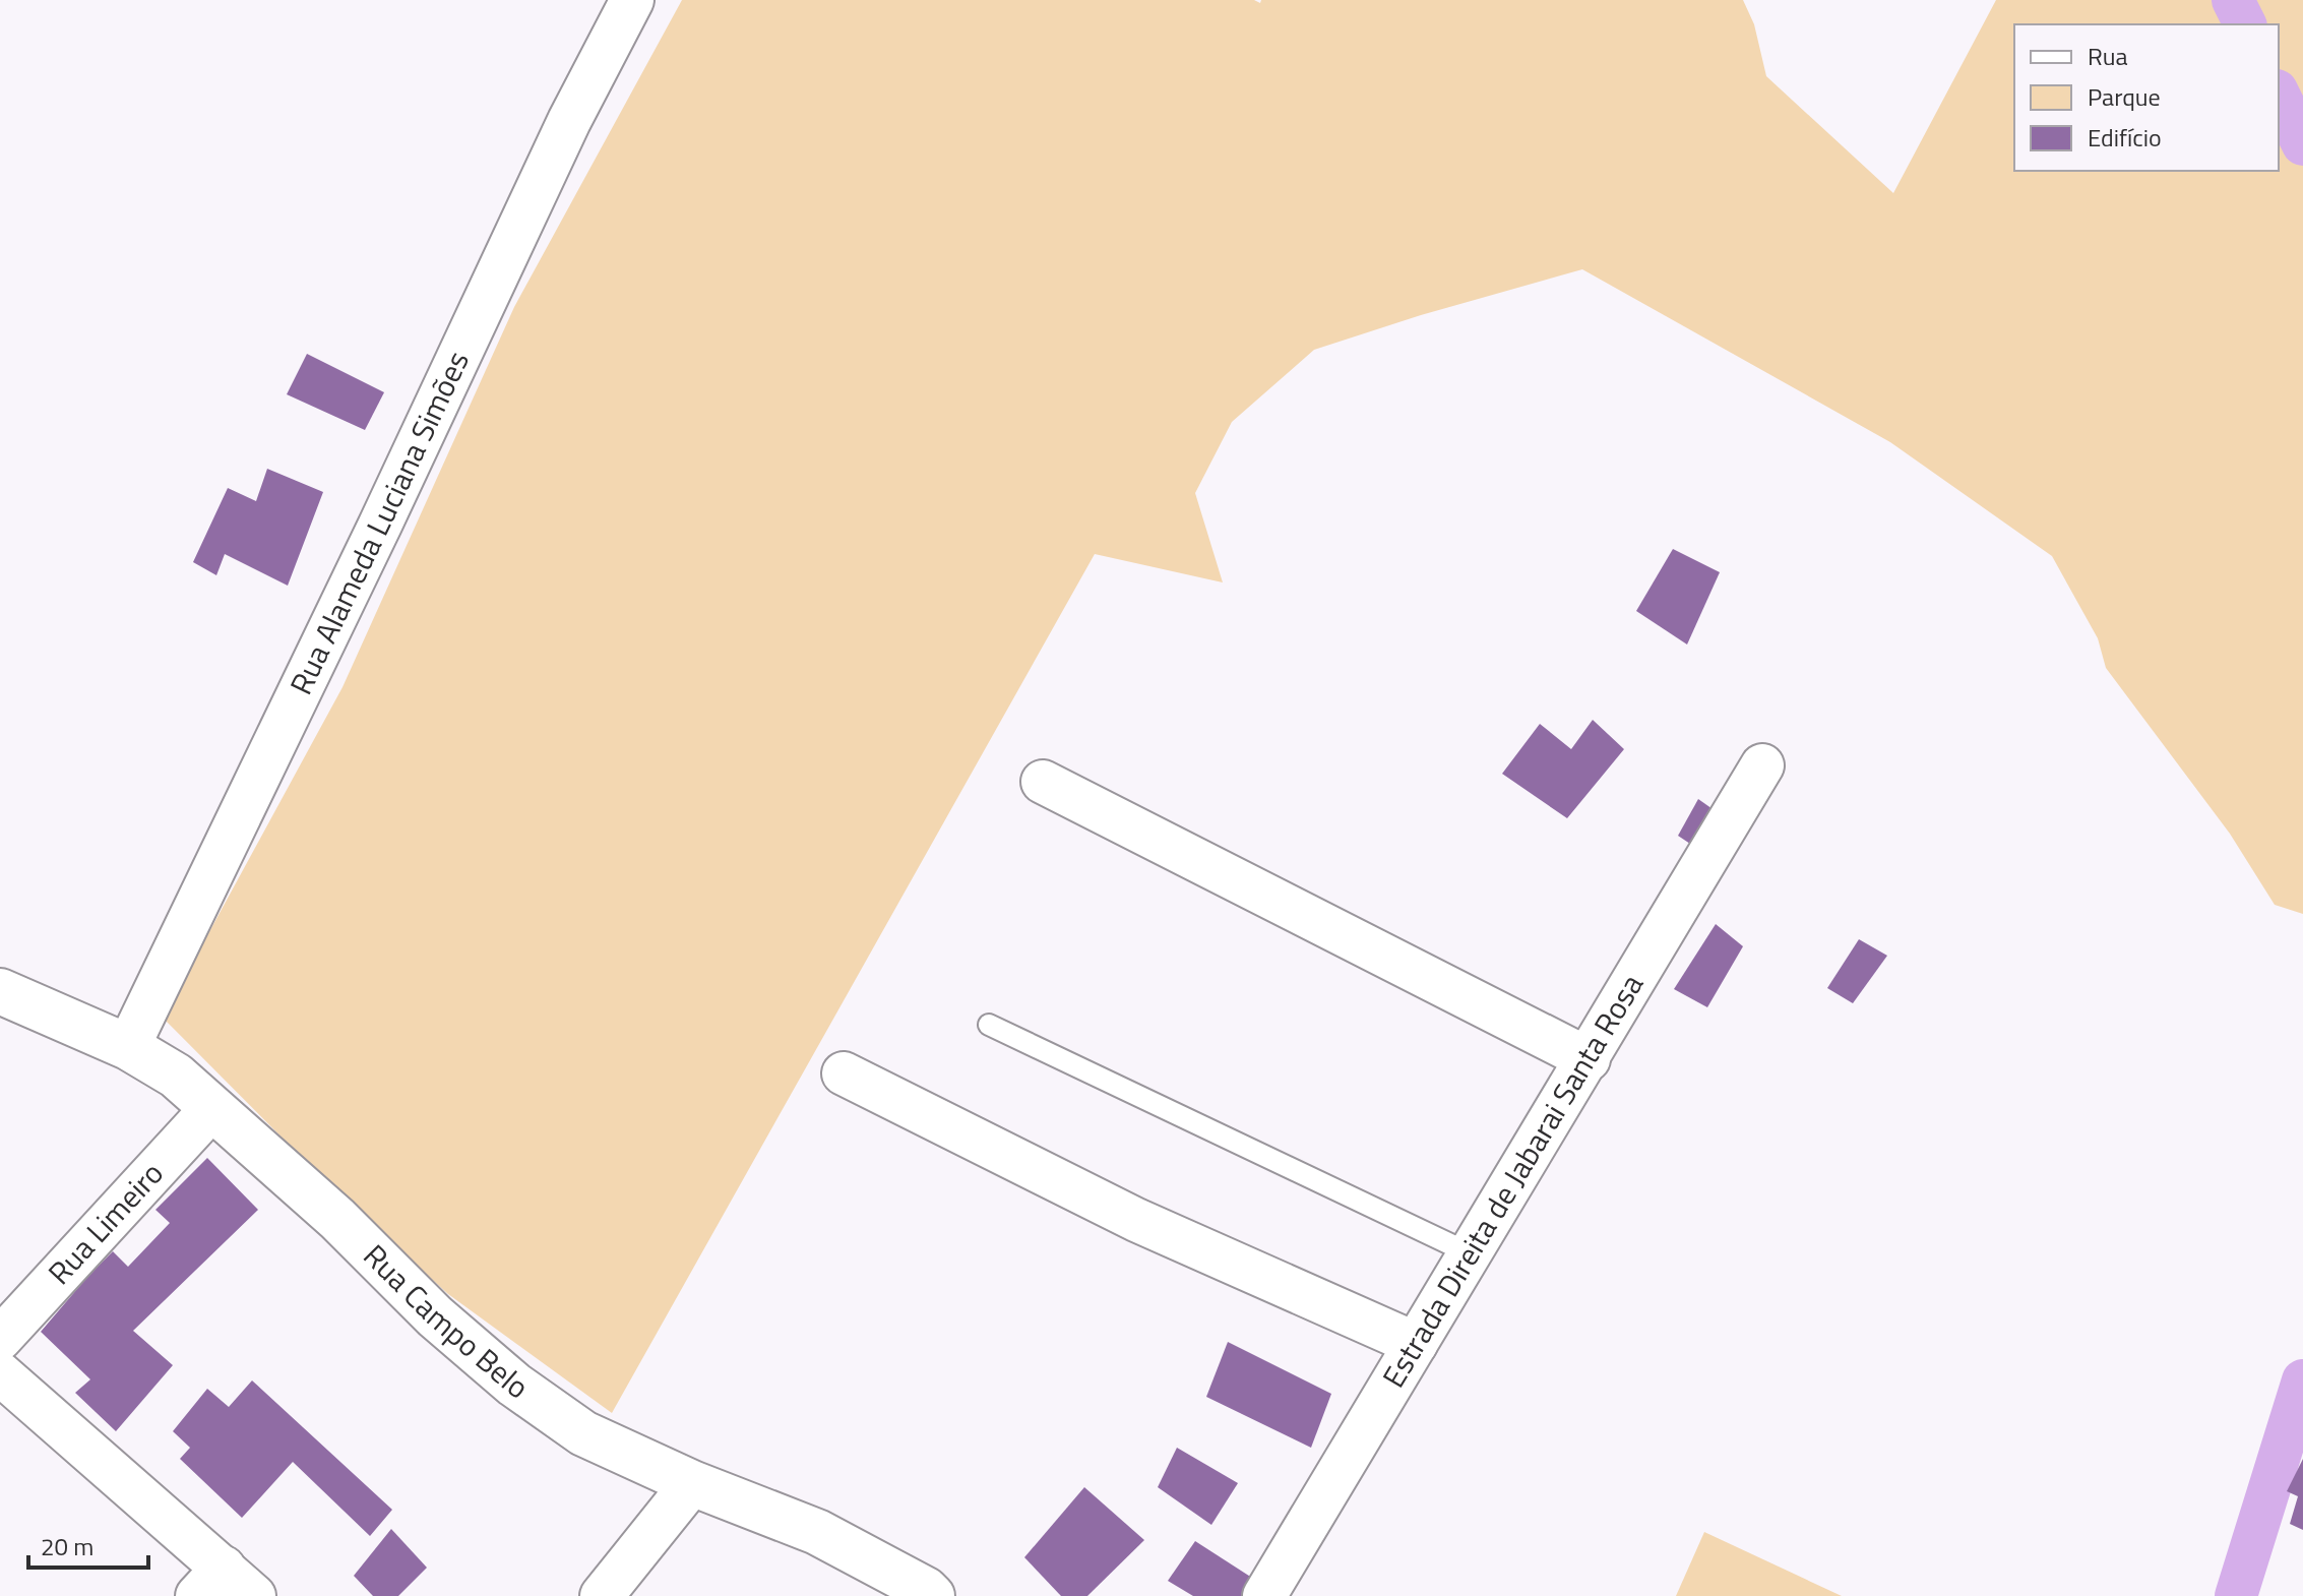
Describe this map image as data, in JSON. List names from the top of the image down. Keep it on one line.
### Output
{"streets":{"street":["Rua Alameda Luciana Simões","Estrada Direita de Jabarai Santa Rosa","Rua Limeiro","Rua Campo Belo"]},"crossings":[["Rua Alameda Luciana Simões","Rua Campo Belo"],["Rua Limeiro","Rua Campo Belo"]],"legend":["Rua","Parque","Edifício"],"scale_bar":"20 m"}
